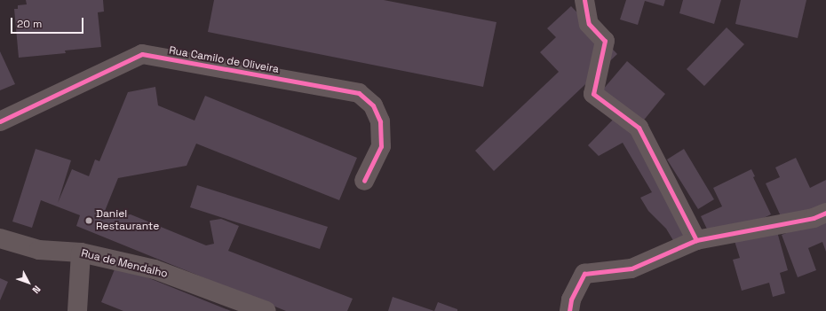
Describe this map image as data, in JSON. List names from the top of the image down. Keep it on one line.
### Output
{"streets":{"street":["Rua Camilo de Oliveira","Rua de Mendalho"]},"places":["Daniel Restaurante"],"scale_bar":"20 m","north":"bottom right"}
